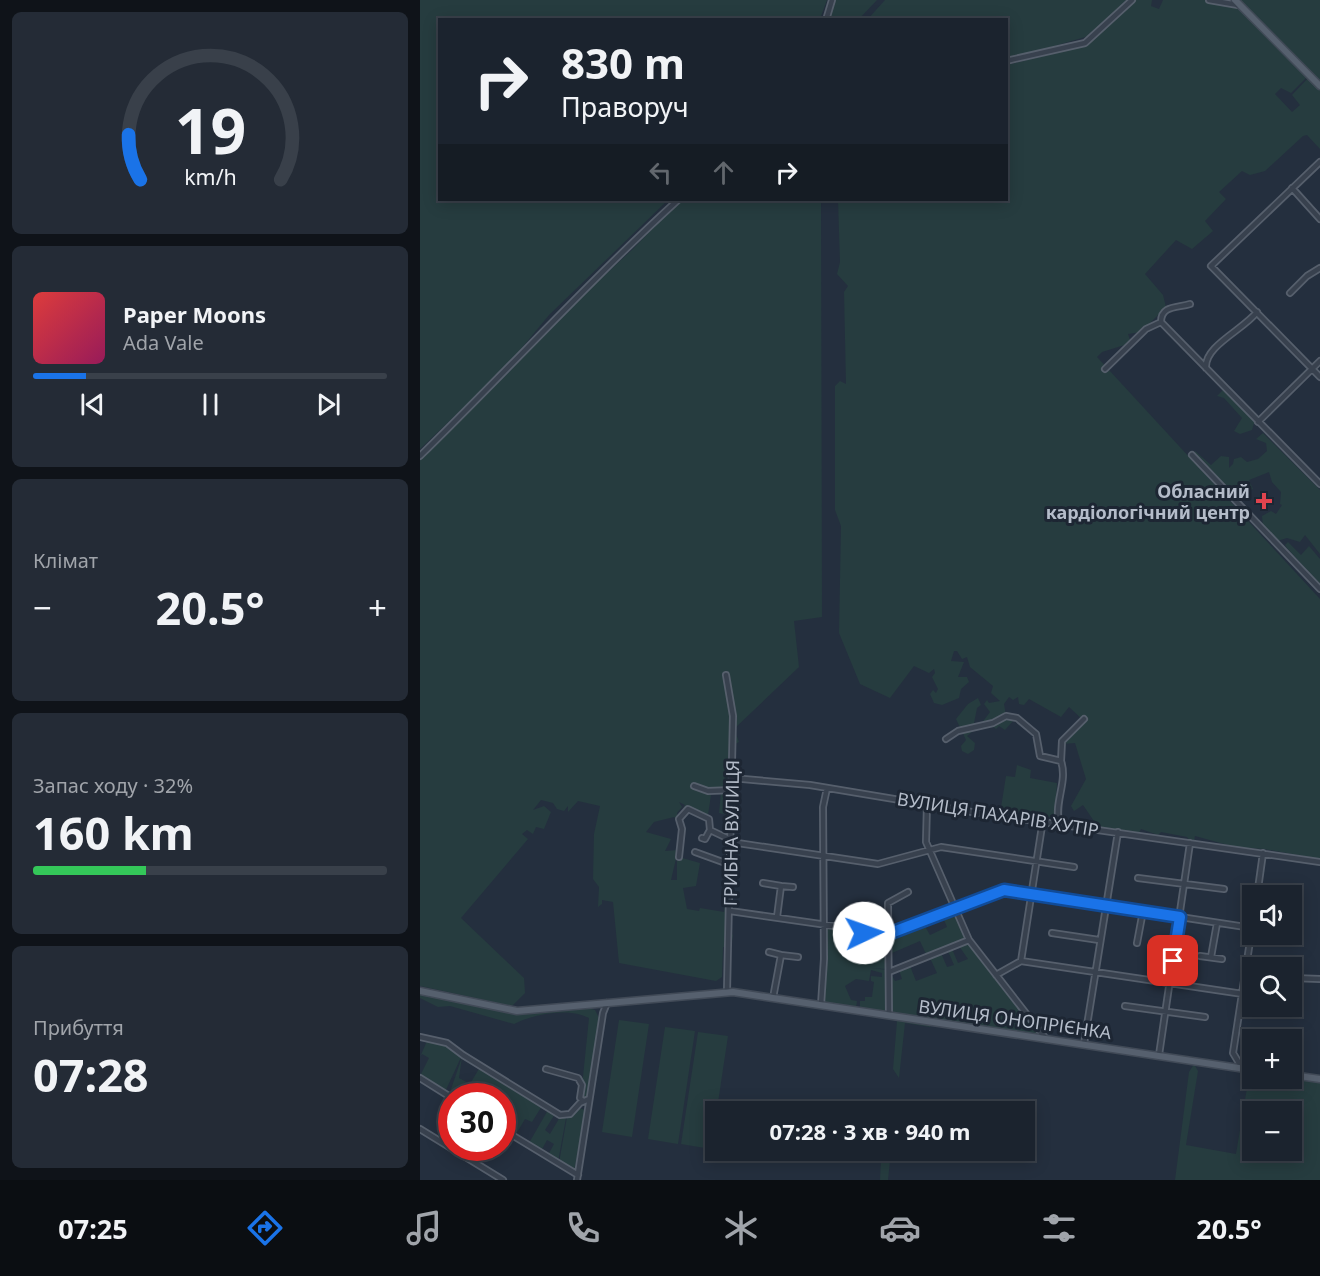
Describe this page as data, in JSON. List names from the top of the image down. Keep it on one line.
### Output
{"streets":{"main road":["ВУЛИЦЯ ОНОПРІЄНКА"],"street":["ВУЛИЦЯ ПАХАРІВ ХУТІР","ГРИБНА ВУЛИЦЯ"]},"crossings":[["ВУЛИЦЯ ПАХАРІВ ХУТІР","ГРИБНА ВУЛИЦЯ"],["ГРИБНА ВУЛИЦЯ","ВУЛИЦЯ ОНОПРІЄНКА"]],"places":{"health":["Обласний кардіологічний центр"]},"page":{"turn":["830 m","Праворуч"],"song":["Paper Moons","Ada Vale"],"tile":["Клімат",["Запас ходу · 32%","160 km"],["Прибуття","07:28"]],"heat":["−","20.5°","+"],"map_buttons":["+","−"],"limit":"30","trip":"07:28 · 3 хв · 940 m","tabs":["07:25","20.5°"],"gauge":["19","km/h"]}}
